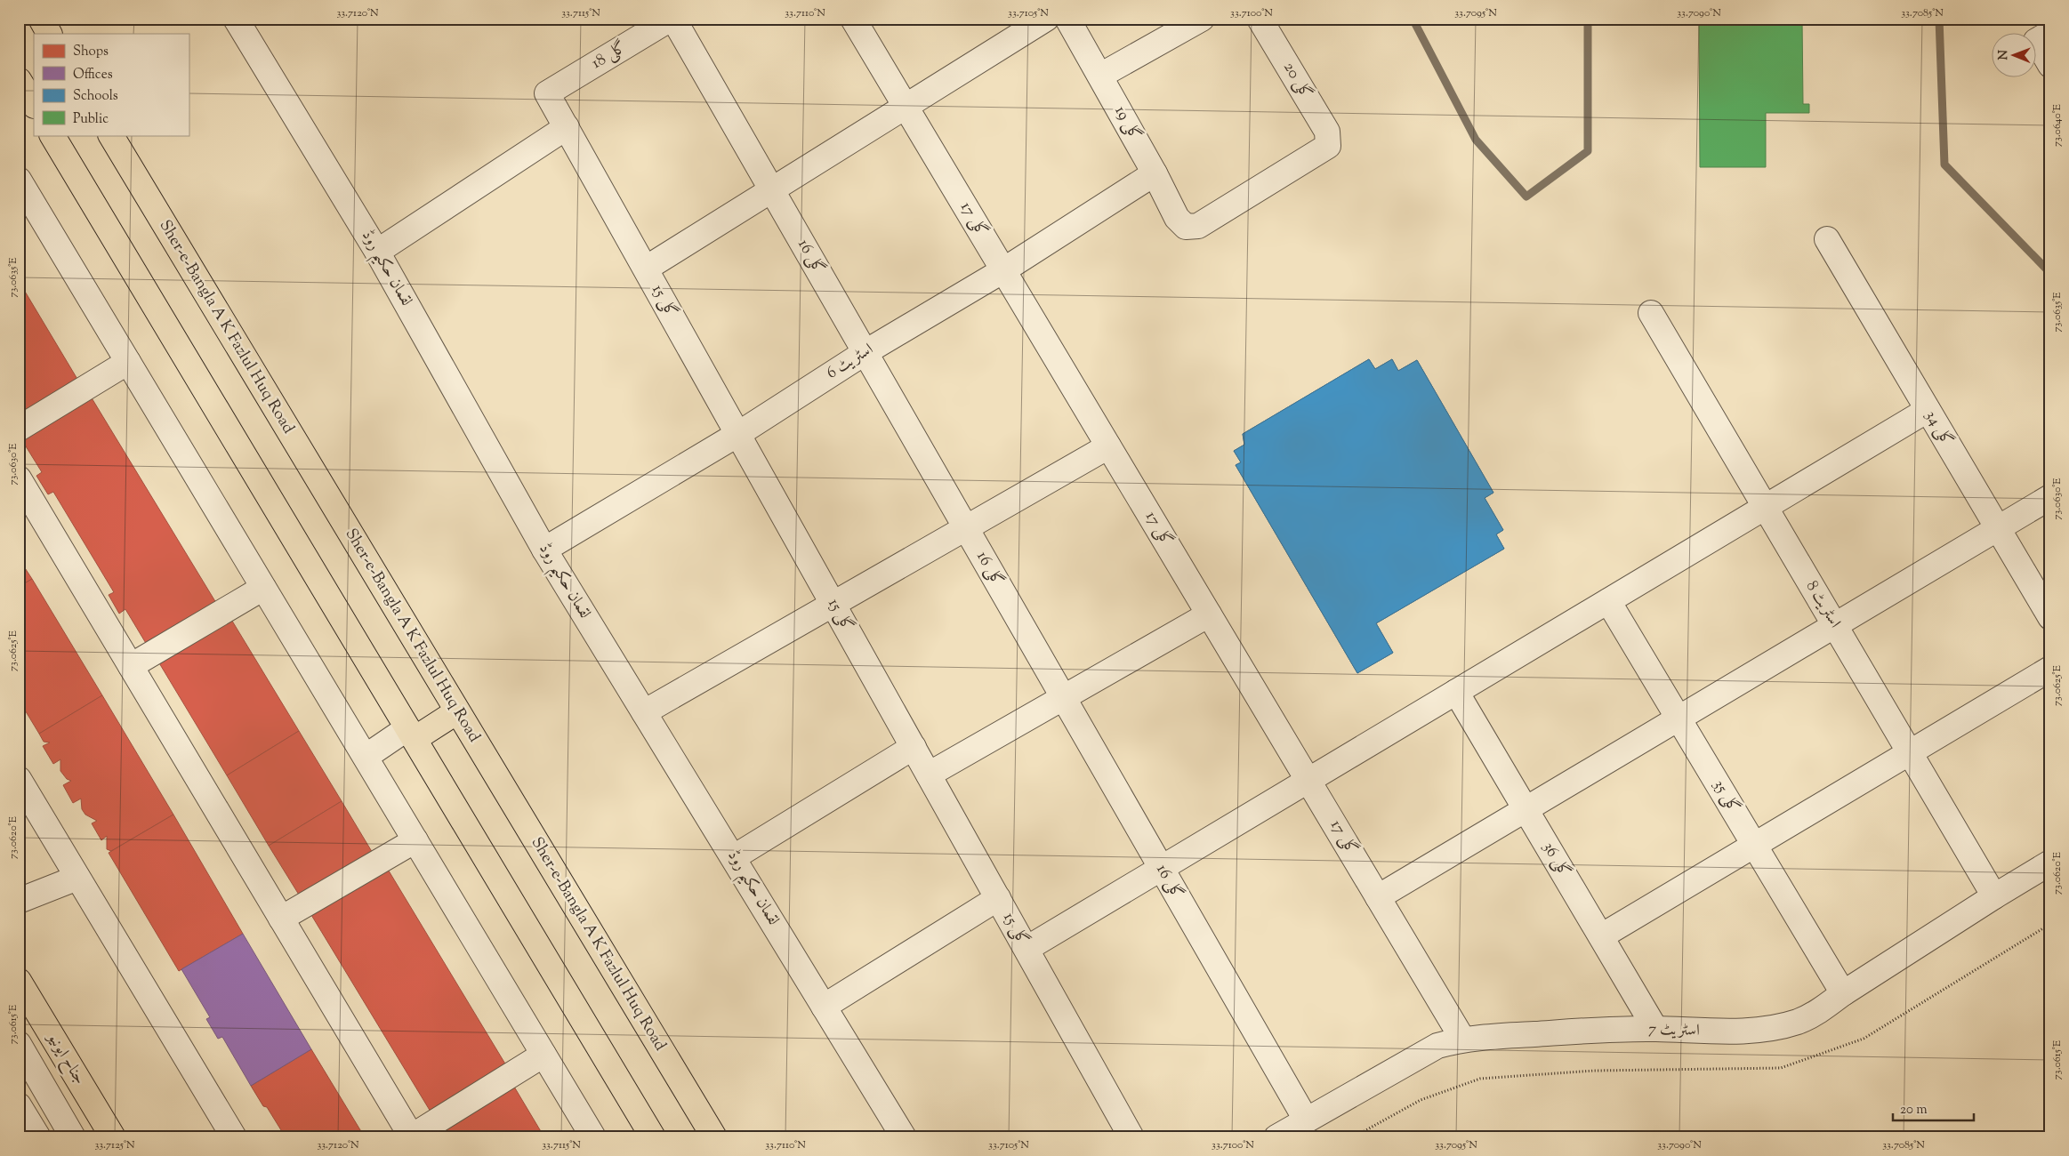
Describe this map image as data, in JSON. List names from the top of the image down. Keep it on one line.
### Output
{"streets":{"main road":["Sher-e-Bangla A K Fazlul Huq Road","جناح ایونیو"],"street":["گلی 18","گلی 20","گلی 19","گلی 17","گلی 16","لقمان حکیم روڈ","گلی 15","اسٹریٹ 6","گلی 34","اسٹریٹ 8","گلی 35","گلی 36","اسٹریٹ 7"]},"crossings":[["گلی 18","گلی 16"],["گلی 18","گلی 15"],["گلی 20","گلی 19"],["گلی 19","اسٹریٹ 6"],["گلی 17","اسٹریٹ 6"],["گلی 17","اسٹریٹ 7"],["گلی 16","اسٹریٹ 6"],["گلی 16","اسٹریٹ 7"],["لقمان حکیم روڈ","اسٹریٹ 6"],["گلی 15","اسٹریٹ 6"],["اسٹریٹ 8","اسٹریٹ 7"],["گلی 35","اسٹریٹ 7"],["گلی 36","اسٹریٹ 7"]],"legend":["Shops","Offices","Schools","Public"],"scale_bar":"20 m","north":"left","coordinates":["33.7120°N","33.7115°N","33.7110°N","33.7105°N","33.7100°N","33.7095°N","33.7090°N","33.7085°N","73.0640°E","73.0635°E","73.0630°E","73.0625°E","73.0620°E","73.0615°E","33.7125°N"]}
